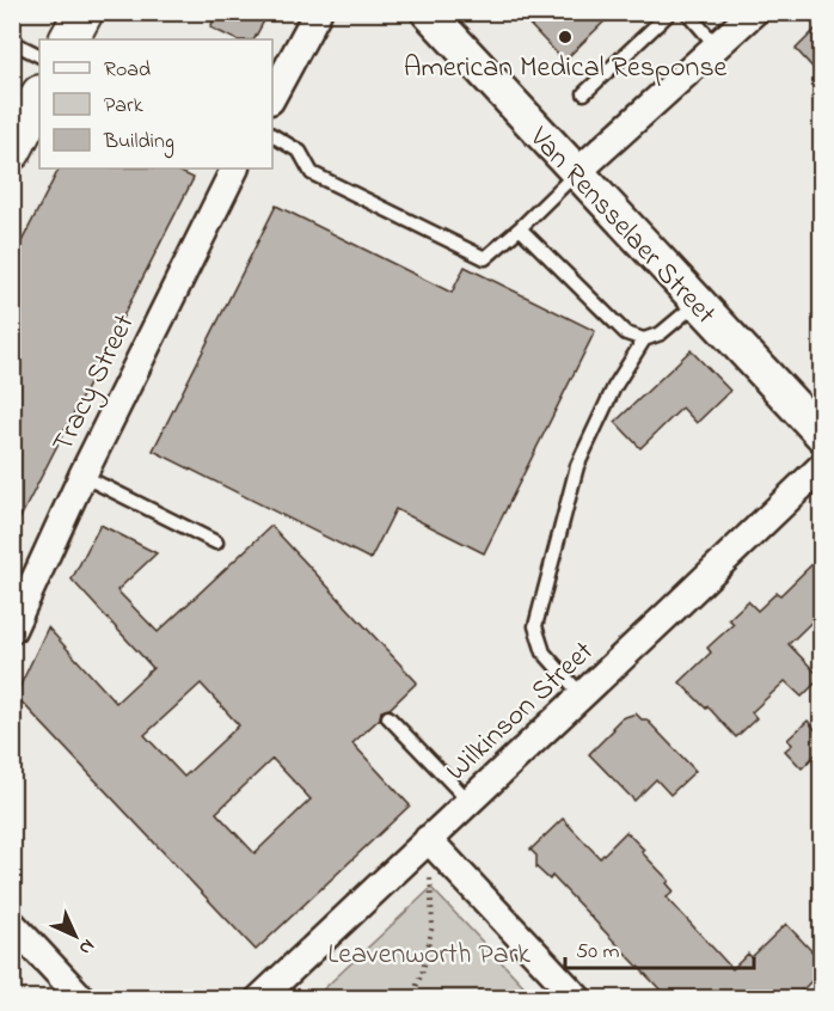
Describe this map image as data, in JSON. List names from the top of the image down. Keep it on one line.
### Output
{"streets":{"street":["Van Rensselaer Street","Tracy Street","Wilkinson Street"]},"parks":["Leavenworth Park"],"places":["American Medical Response"],"legend":["Road","Park","Building"],"scale_bar":"50 m","north":"bottom right"}
